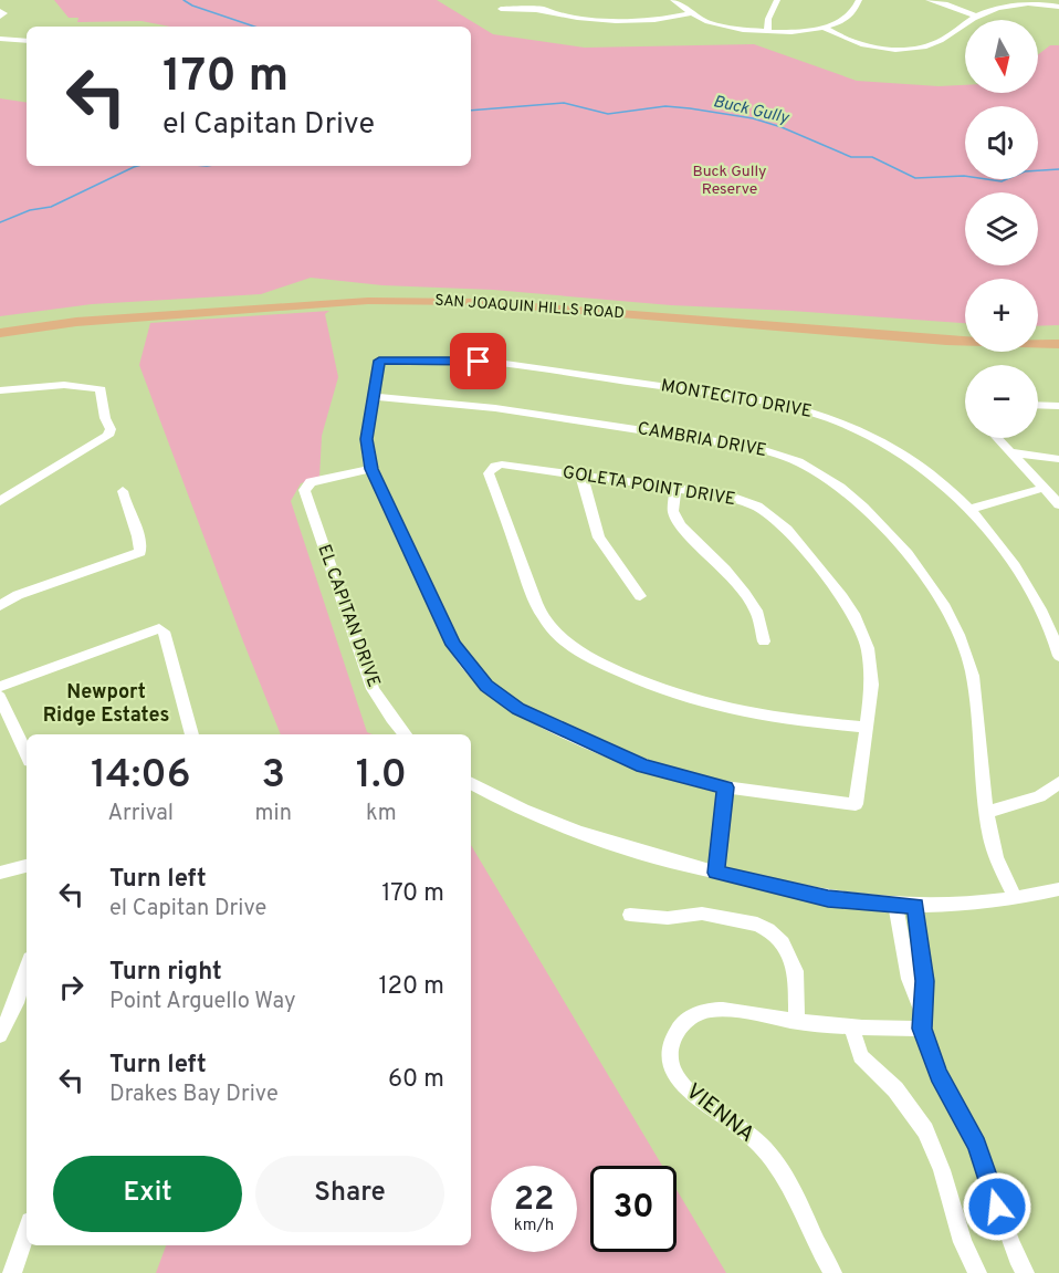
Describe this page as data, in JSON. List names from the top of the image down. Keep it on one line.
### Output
{"streets":{"main road":["SAN JOAQUIN HILLS ROAD"],"street":["MONTECITO DRIVE","CAMBRIA DRIVE","GOLETA POINT DRIVE","EL CAPITAN DRIVE","VIENNA"]},"crossings":[["MONTECITO DRIVE","CAMBRIA DRIVE"]],"districts":["Newport Ridge Estates"],"water":["Buck Gully"],"parks":["Buck Gully Reserve"],"north":"bottom","page":{"map_buttons":["+","−"],"turn":["170 m","el Capitan Drive"],"eta":["14:06","Arrival","3","min","1.0","km"],"list":[{"name":"Turn left","note":"el Capitan Drive","value":"170 m"},{"name":"Turn right","note":"Point Arguello Way","value":"120 m"},{"name":"Turn left","note":"Drakes Bay Drive","value":"60 m"}],"buttons":["Exit","Share"],"speed":"22 km/h","limit":"30"}}
